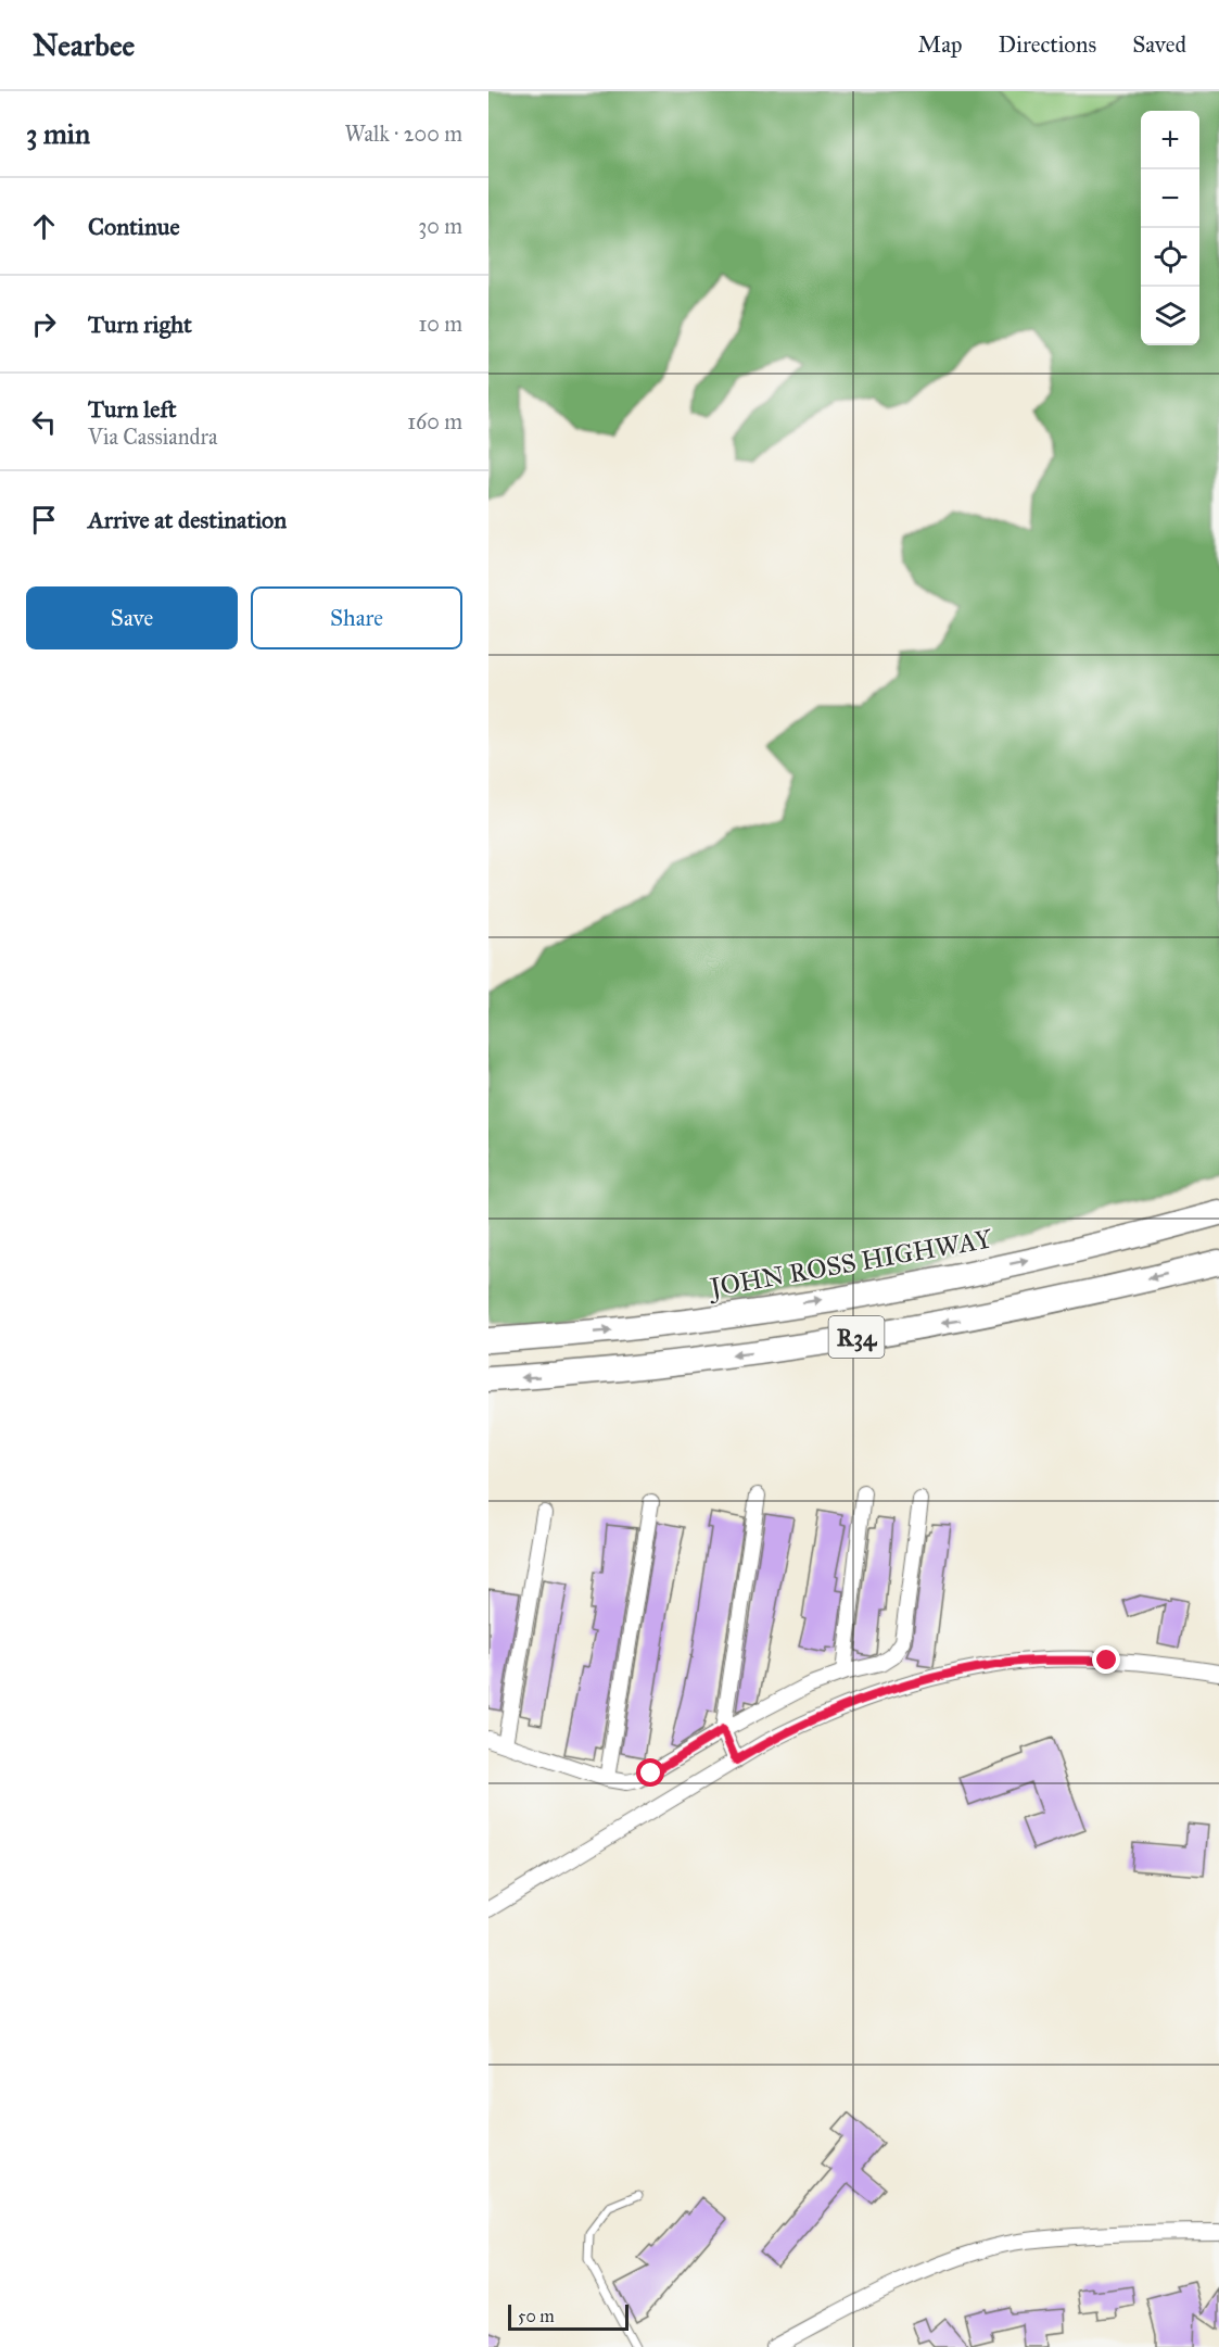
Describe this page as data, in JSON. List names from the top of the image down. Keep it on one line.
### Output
{"streets":{"main road":["JOHN ROSS HIGHWAY","R34"]},"scale_bar":"50 m","page":{"header":"Nearbee","nav":["Map","Directions","Saved"],"heading":["3 min","Walk · 200 m"],"map_buttons":["+","−"],"list":[["Continue","30 m"],["Turn right","10 m"],["Turn left","Via Cassiandra","160 m"],"Arrive at destination"],"buttons":["Save","Share"],"scale":"50 m"}}
